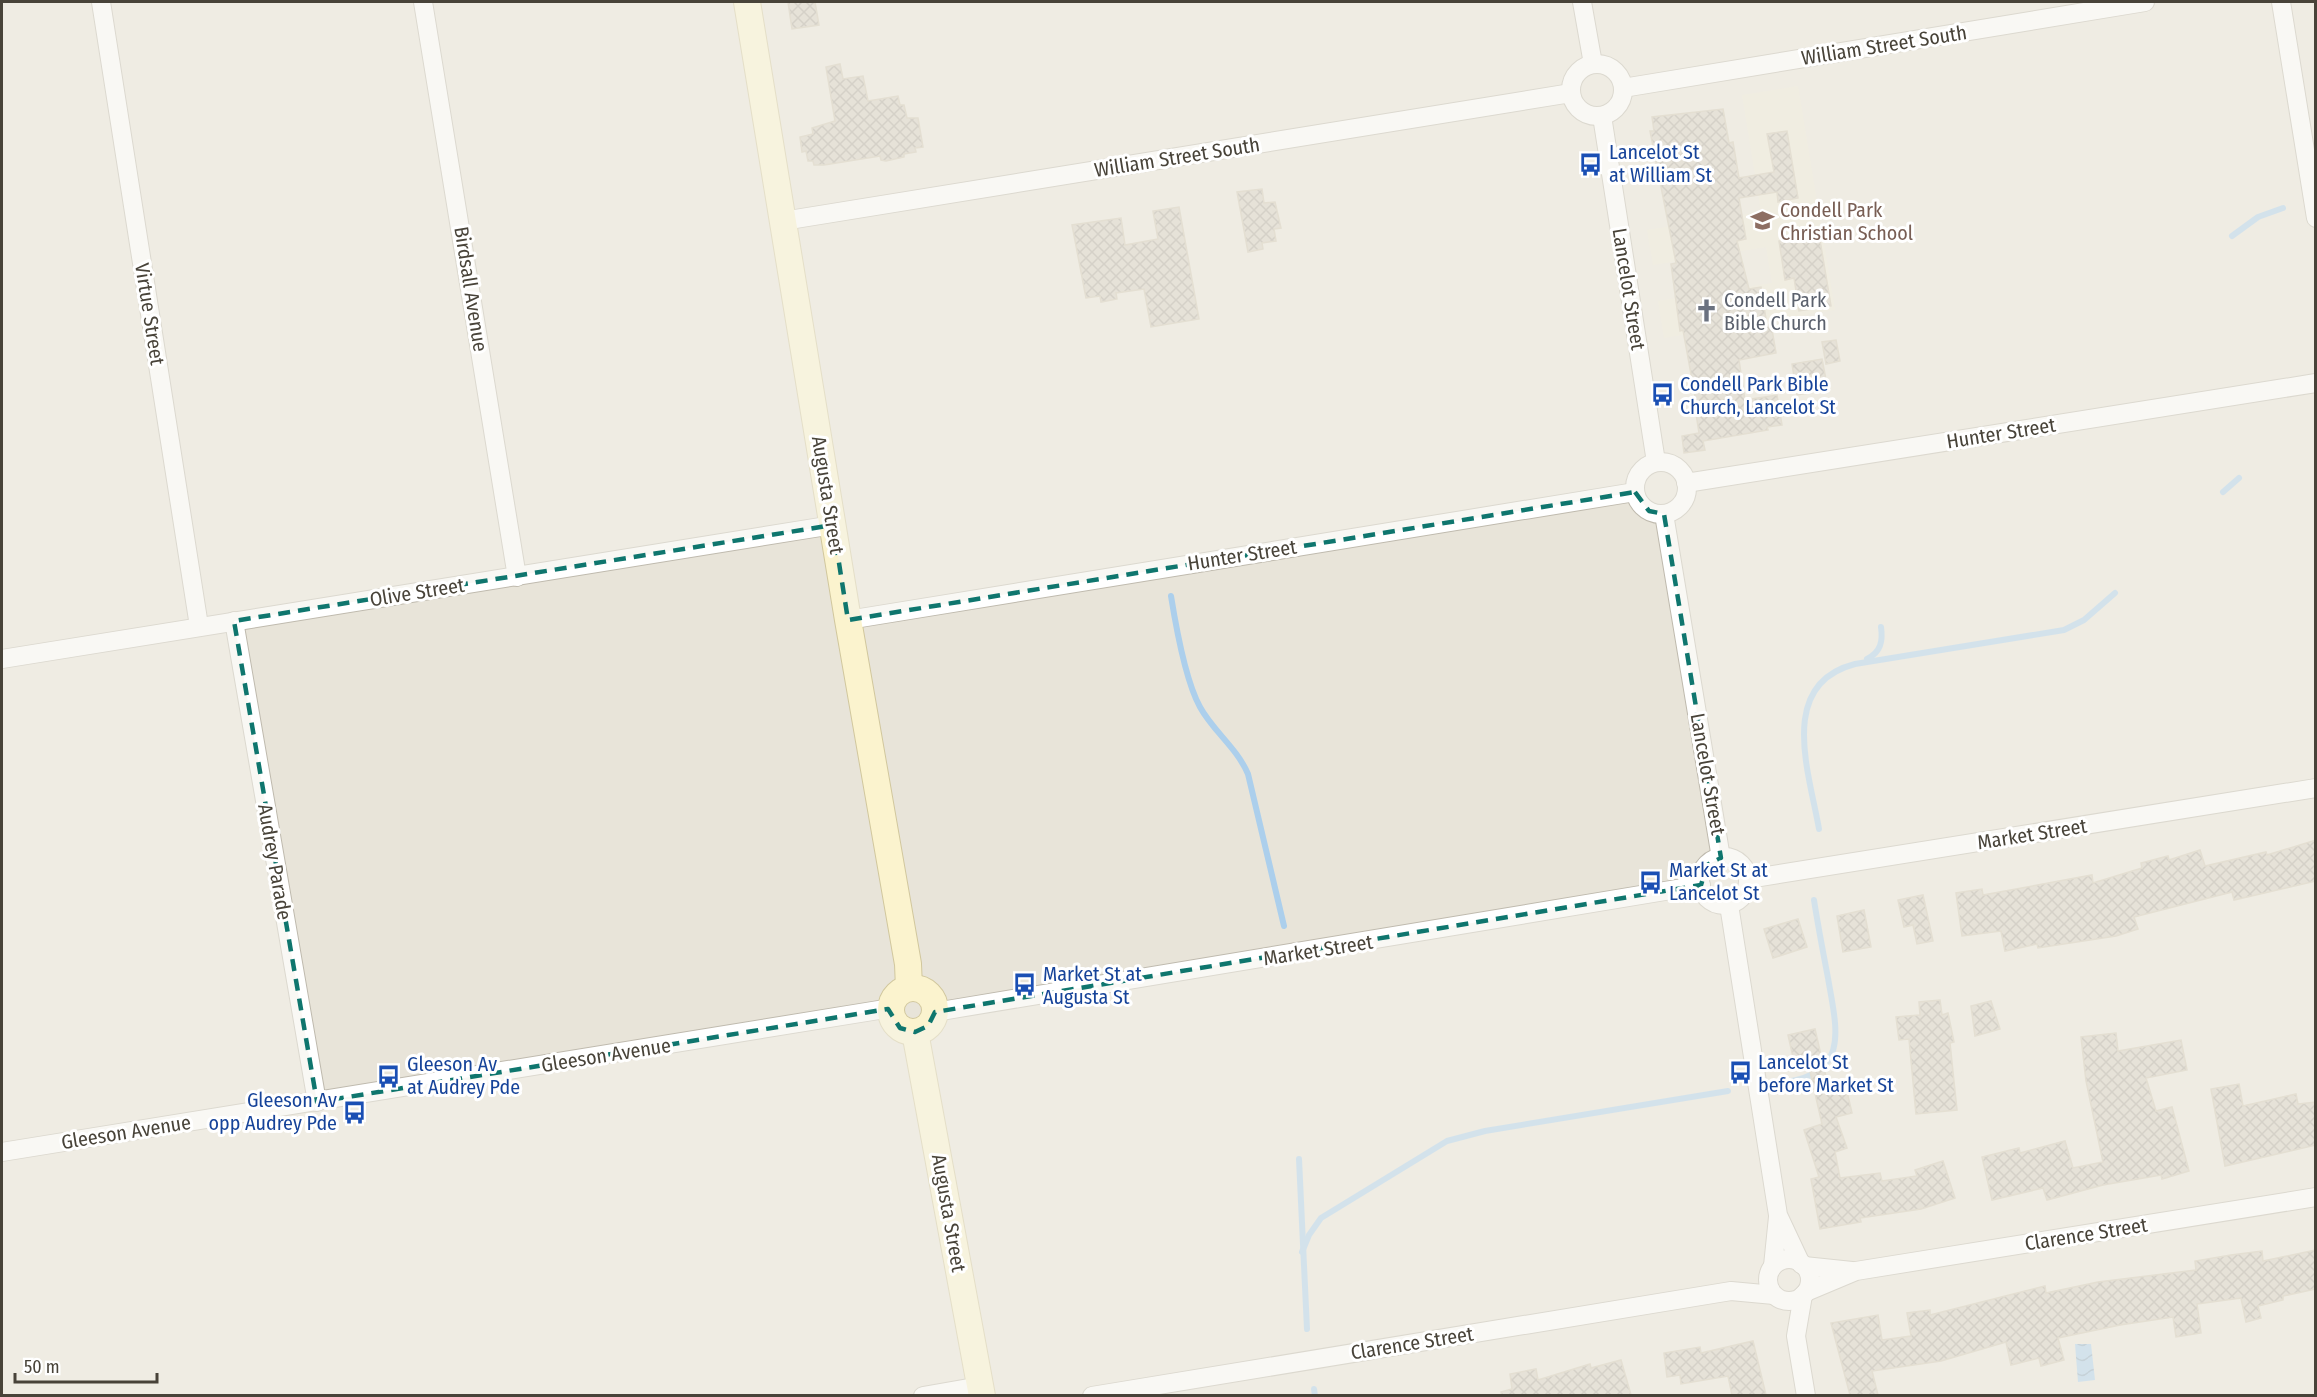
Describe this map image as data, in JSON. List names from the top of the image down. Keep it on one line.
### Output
{"streets":{"street":["William Street South","Birdsall Avenue","Lancelot Street","Virtue Street","Hunter Street","Augusta Street","Olive Street","Market Street","Audrey Parade","Gleeson Avenue","Clarence Street"]},"crossings":[["William Street South","Lancelot Street"],["William Street South","Augusta Street"],["Birdsall Avenue","Olive Street"],["Lancelot Street","Hunter Street"],["Lancelot Street","Market Street"],["Virtue Street","Olive Street"],["Hunter Street","Augusta Street"],["Augusta Street","Olive Street"],["Augusta Street","Market Street"],["Augusta Street","Gleeson Avenue"],["Olive Street","Audrey Parade"],["Market Street","Gleeson Avenue"],["Audrey Parade","Gleeson Avenue"]],"places":{"bus stop":["Lancelot St at William St","Condell Park Bible Church, Lancelot St","Market St at Lancelot St","Market St at Augusta St","Lancelot St before Market St","Gleeson Av at Audrey Pde","Gleeson Av opp Audrey Pde"],"school or university":["Condell Park Christian School"],"church":["Condell Park Bible Church"]},"scale_bar":"50 m"}
